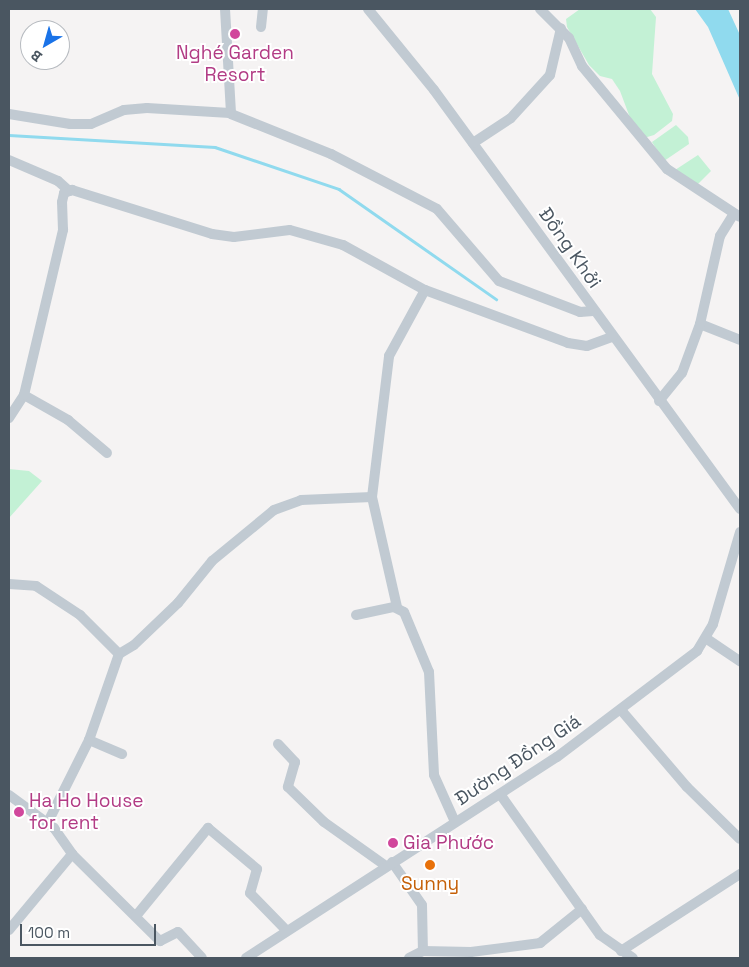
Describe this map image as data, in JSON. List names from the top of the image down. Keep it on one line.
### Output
{"streets":{"street":["Đồng Khởi","Đường Đồng Giá"]},"places":["Nghé Garden Resort","Ha Ho House for rent","Gia Phước","Sunny"],"scale_bar":"100 m","north":"bottom left"}
